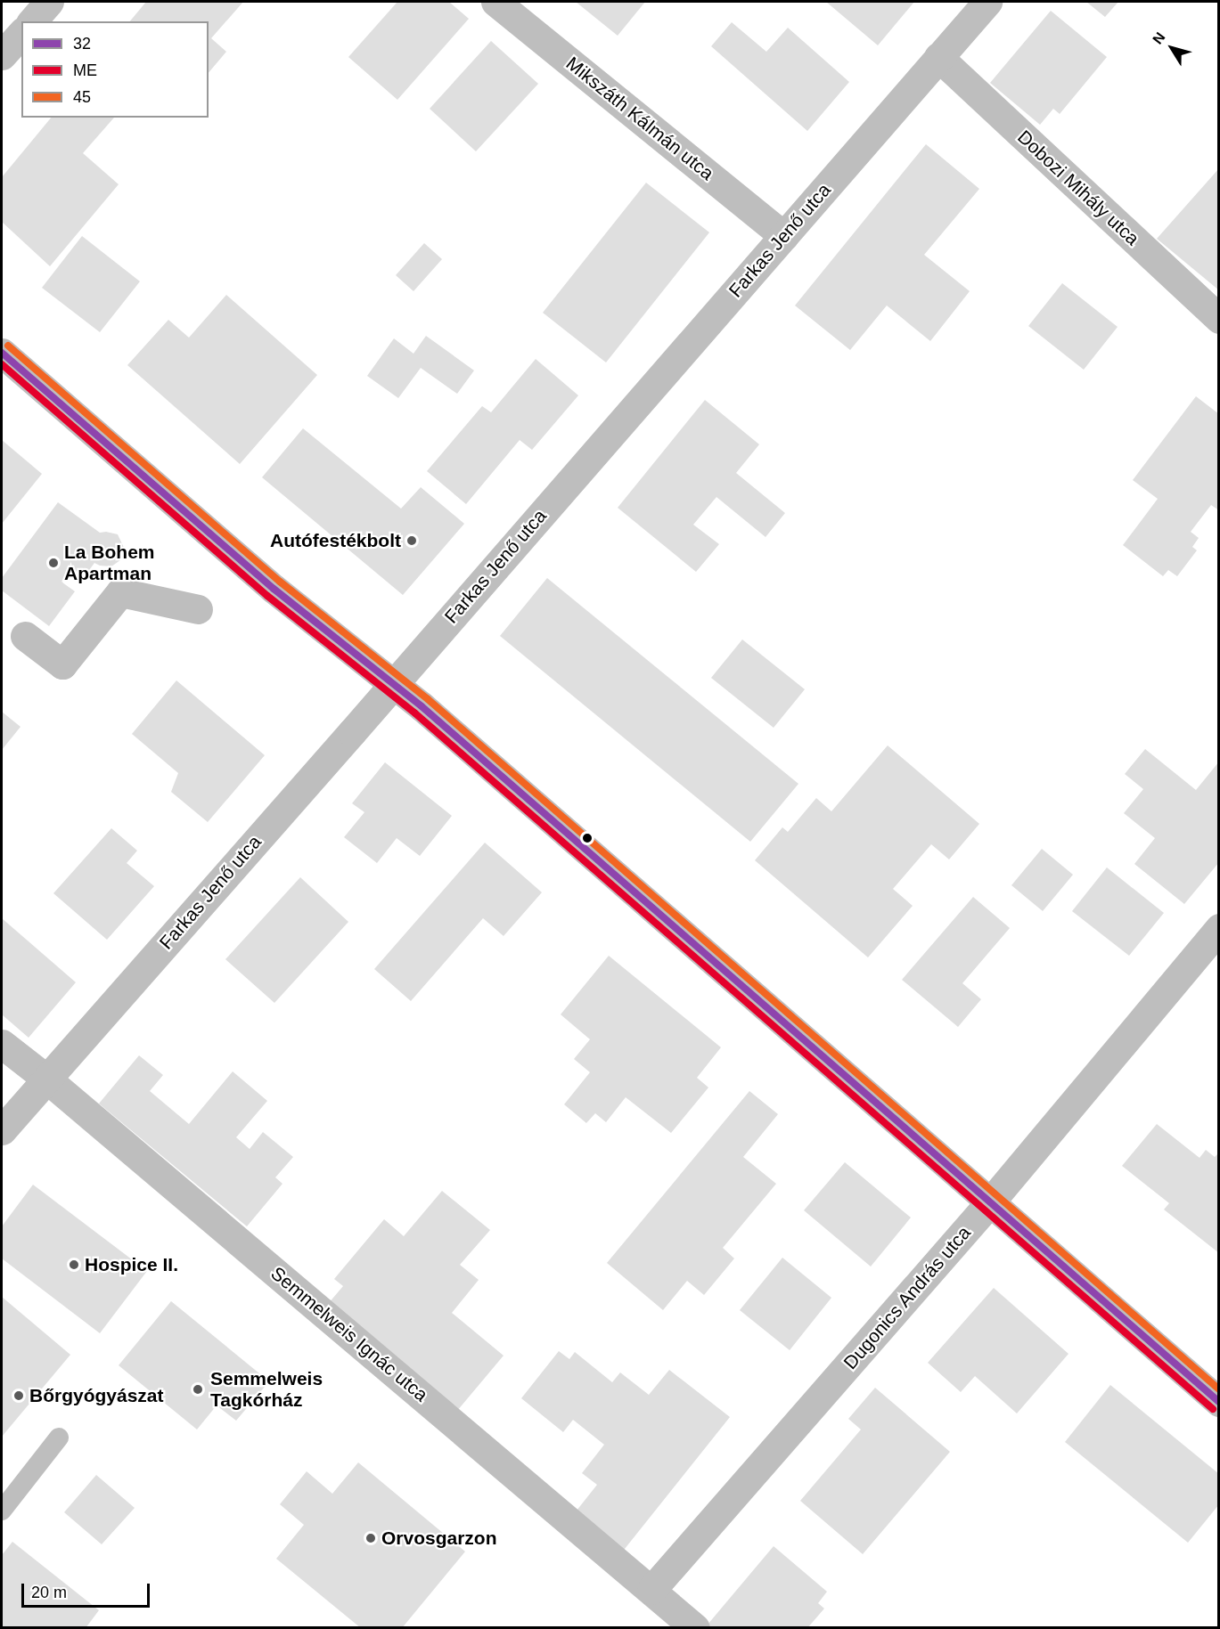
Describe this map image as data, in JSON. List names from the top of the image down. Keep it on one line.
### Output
{"streets":{"street":["Mikszáth Kálmán utca","Dobozi Mihály utca","Farkas Jenő utca","Dugonics András utca","Semmelweis Ignác utca"]},"crossings":[["Mikszáth Kálmán utca","Farkas Jenő utca"],["Dobozi Mihály utca","Farkas Jenő utca"],["Farkas Jenő utca","Semmelweis Ignác utca"],["Dugonics András utca","Semmelweis Ignác utca"]],"places":["Autófestékbolt","La Bohem Apartman","Hospice II.","Semmelweis Tagkórház","Bőrgyógyászat","Orvosgarzon"],"lines":["transit line 45","transit line 32","transit line ME"],"legend":["32","ME","45"],"scale_bar":"20 m","north":"top left"}
